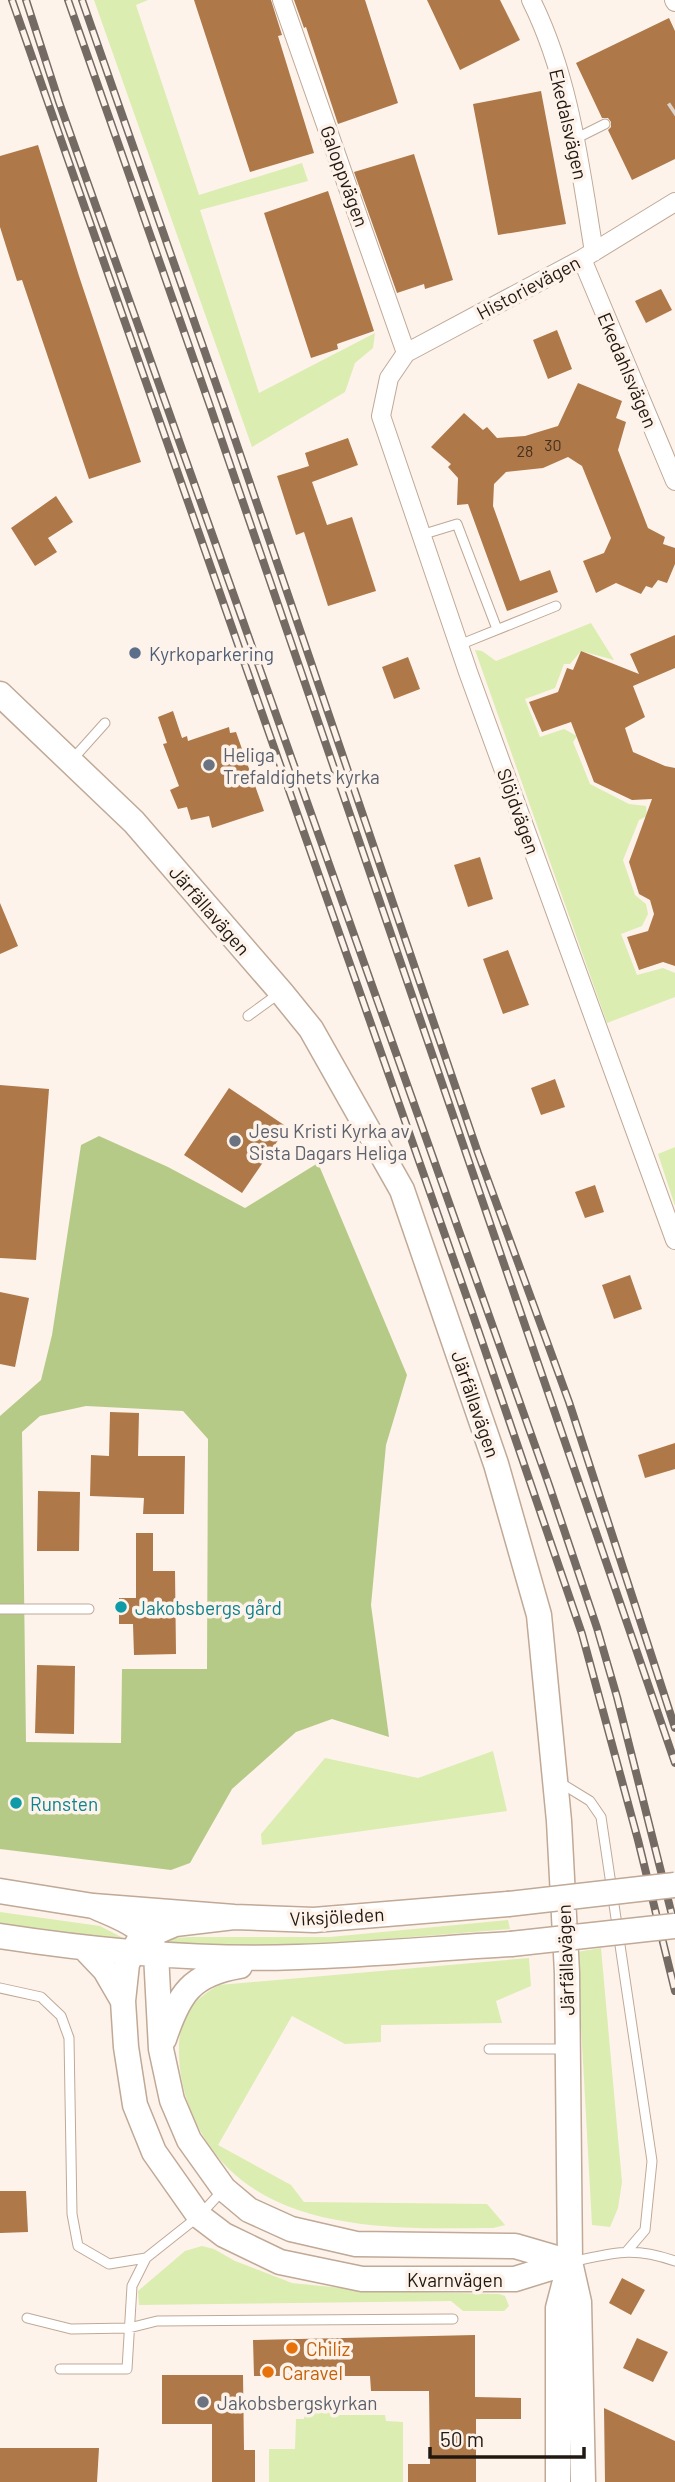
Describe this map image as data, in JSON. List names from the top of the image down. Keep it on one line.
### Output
{"streets":{"street":["Ekedalsvägen","Galoppvägen","Historievägen","Ekedahlsvägen","Slöjdvägen","Järfällavägen","Viksjöleden","Kvarnvägen"]},"crossings":[["Ekedalsvägen","Historievägen"],["Ekedalsvägen","Ekedahlsvägen"],["Galoppvägen","Historievägen"],["Historievägen","Ekedahlsvägen"],["Historievägen","Slöjdvägen"],["Järfällavägen","Kvarnvägen"],["Viksjöleden","Kvarnvägen"]],"places":["Kyrkoparkering","Heliga Trefaldighets kyrka","Jesu Kristi Kyrka av Sista Dagars Heliga","Jakobsbergs gård","Runsten","Chiliz","Caravel","Jakobsbergskyrkan"],"house_numbers":["30","28"],"scale_bar":"50 m"}
